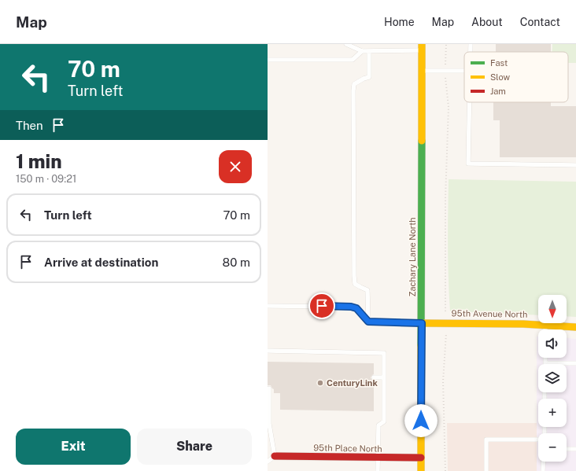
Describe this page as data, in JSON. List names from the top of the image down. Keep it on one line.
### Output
{"streets":{"main road":["Zachary Lane North","95th Avenue North","95th Place North"]},"crossings":[["Zachary Lane North","95th Avenue North"],["Zachary Lane North","95th Place North"]],"places":["CenturyLink"],"legend":["Fast","Slow","Jam"],"north":"bottom","page":{"header":"Map","nav":["Home","Map","About","Contact"],"turn":["70 m","Turn left"],"then":"Then","heading":["1 min","150 m · 09:21"],"list":[{"name":"Turn left","value":"70 m"},{"name":"Arrive at destination","value":"80 m"}],"map_buttons":["+","−"],"buttons":["Exit","Share"]}}
